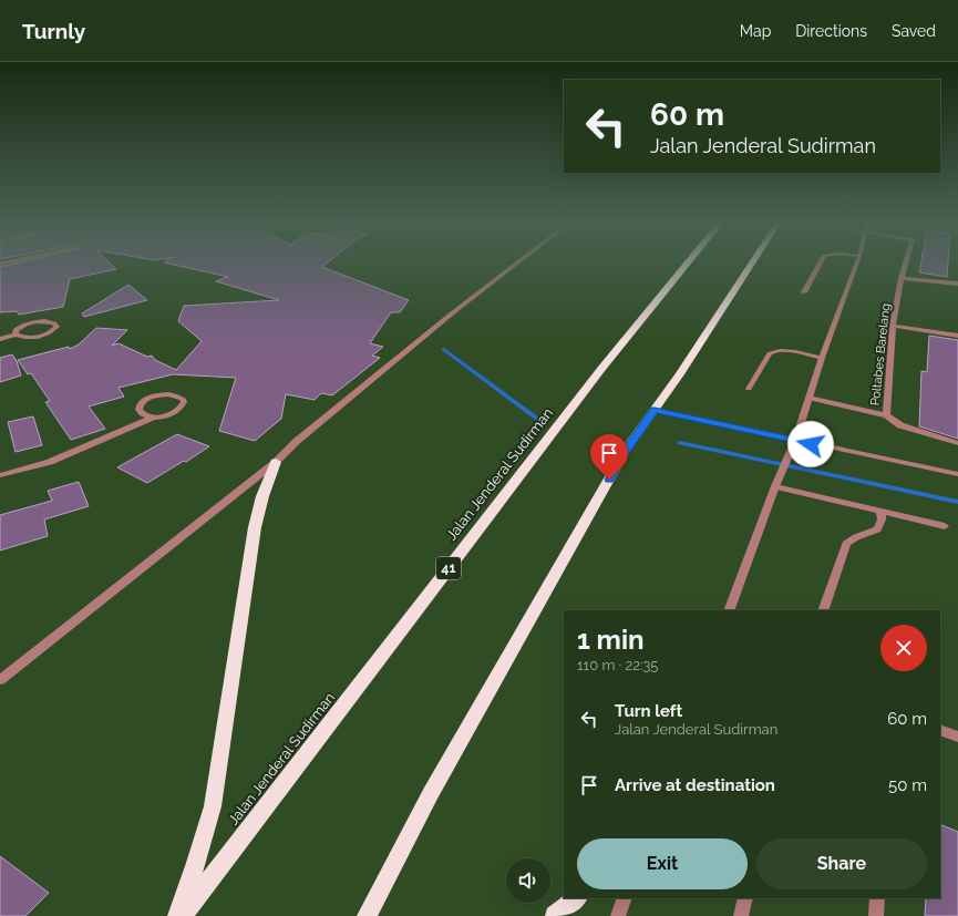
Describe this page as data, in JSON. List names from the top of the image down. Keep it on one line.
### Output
{"streets":{"highway":["Jalan Jenderal Sudirman","41"],"street":["Poltabes Barelang"]},"page":{"header":"Turnly","nav":["Map","Directions","Saved"],"turn":["60 m","Jalan Jenderal Sudirman"],"heading":["1 min","110 m · 22:35"],"list":[{"name":"Turn left","note":"Jalan Jenderal Sudirman","value":"60 m"},{"name":"Arrive at destination","value":"50 m"}],"buttons":["Exit","Share"]}}
